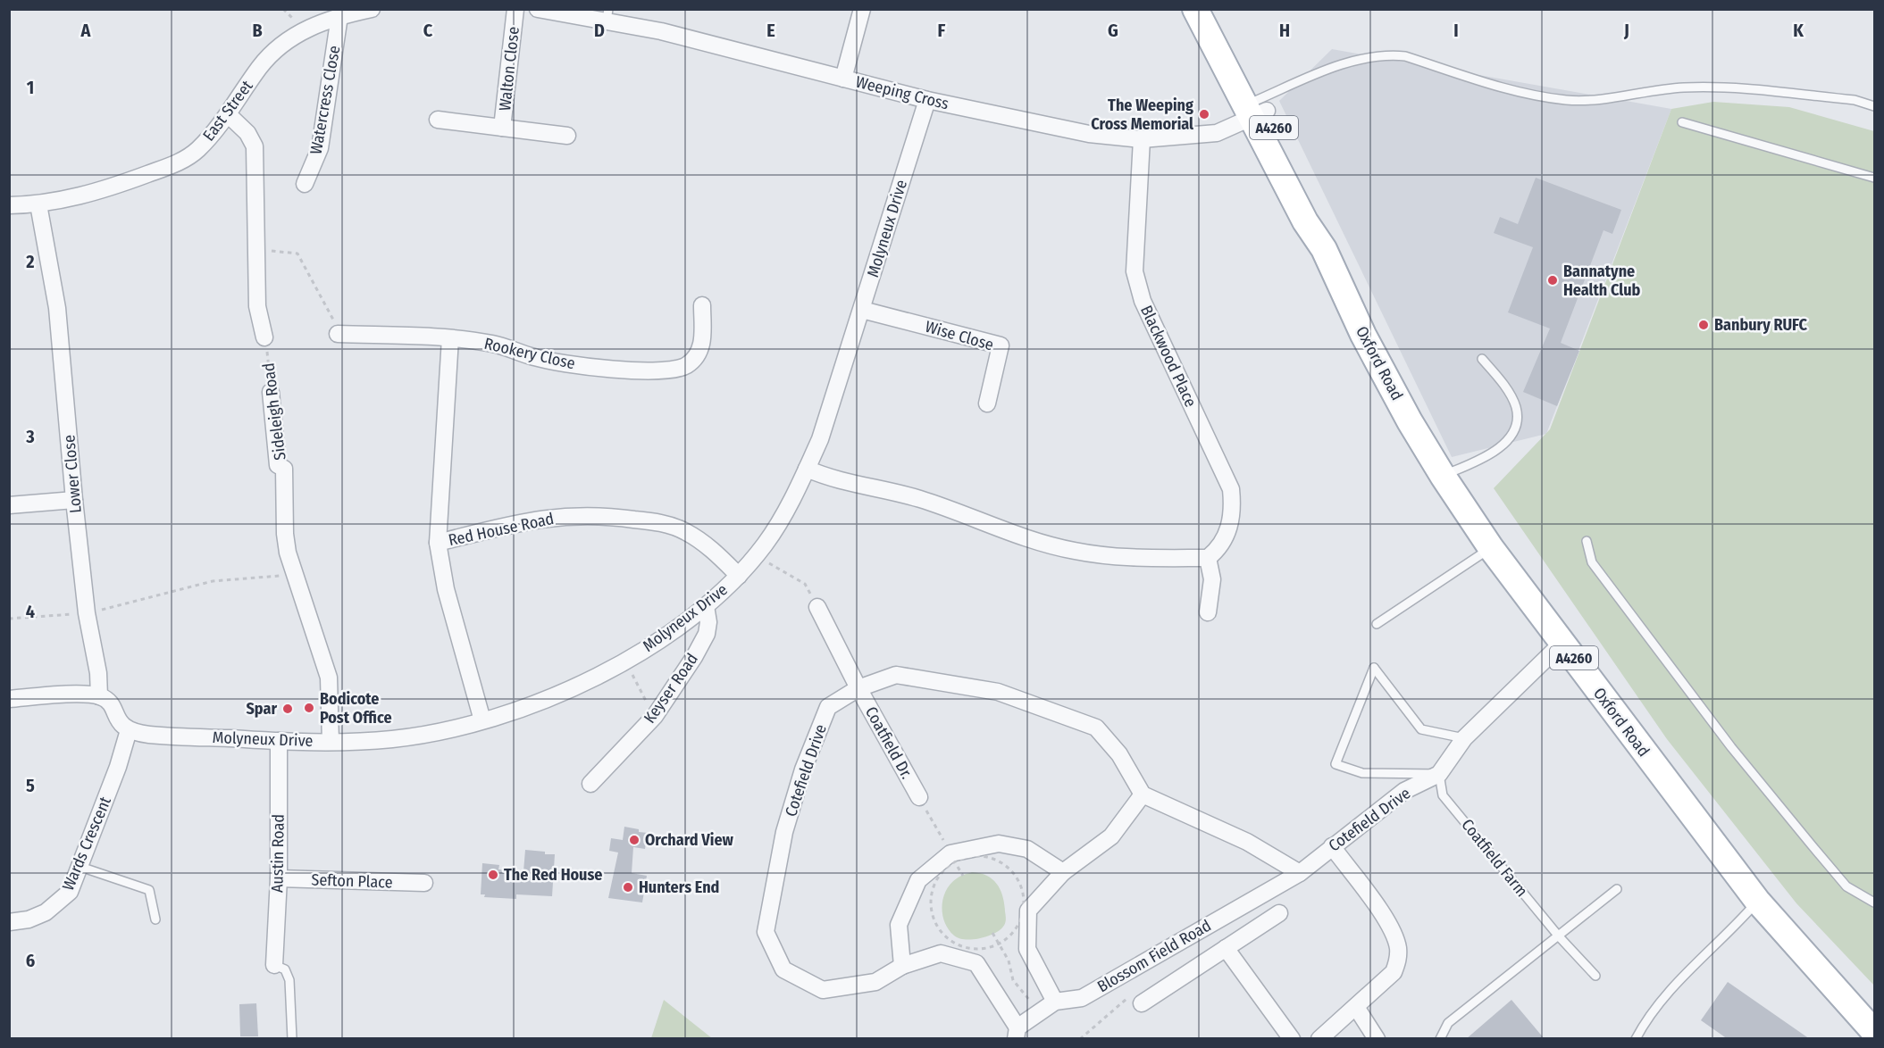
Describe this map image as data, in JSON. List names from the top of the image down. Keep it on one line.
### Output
{"streets":{"main road":["A4260","Oxford Road"],"street":["Walton Close","Weeping Cross","Watercress Close","East Street","Molyneux Drive","Wise Close","Rookery Close","Blackwood Place","Sideleigh Road","Lower Close","Red House Road","Keyser Road","Coatfield Dr.","Cotefield Drive","Wards Crescent","Austin Road","Sefton Place","Blossom Field Road"],"lane":["Coatfield Farm"]},"crossings":[["Weeping Cross","Molyneux Drive"],["Weeping Cross","Blackwood Place"],["Weeping Cross","Oxford Road"],["Watercress Close","East Street"],["East Street","Lower Close"],["Molyneux Drive","Wise Close"],["Molyneux Drive","Sideleigh Road"],["Molyneux Drive","Red House Road"],["Molyneux Drive","Keyser Road"],["Molyneux Drive","Wards Crescent"],["Molyneux Drive","Austin Road"],["Rookery Close","Red House Road"],["Oxford Road","Cotefield Drive"],["Coatfield Dr.","Cotefield Drive"],["Cotefield Drive","Coatfield Farm"],["Cotefield Drive","Blossom Field Road"],["Austin Road","Sefton Place"]],"places":["The Weeping Cross Memorial","Bannatyne Health Club","Banbury RUFC","Bodicote Post Office","Spar","Orchard View","The Red House","Hunters End"],"grid":{"columns":["A","B","C","D","E","F","G","H","I","J","K"],"rows":["1","2","3","4","5","6"]}}
